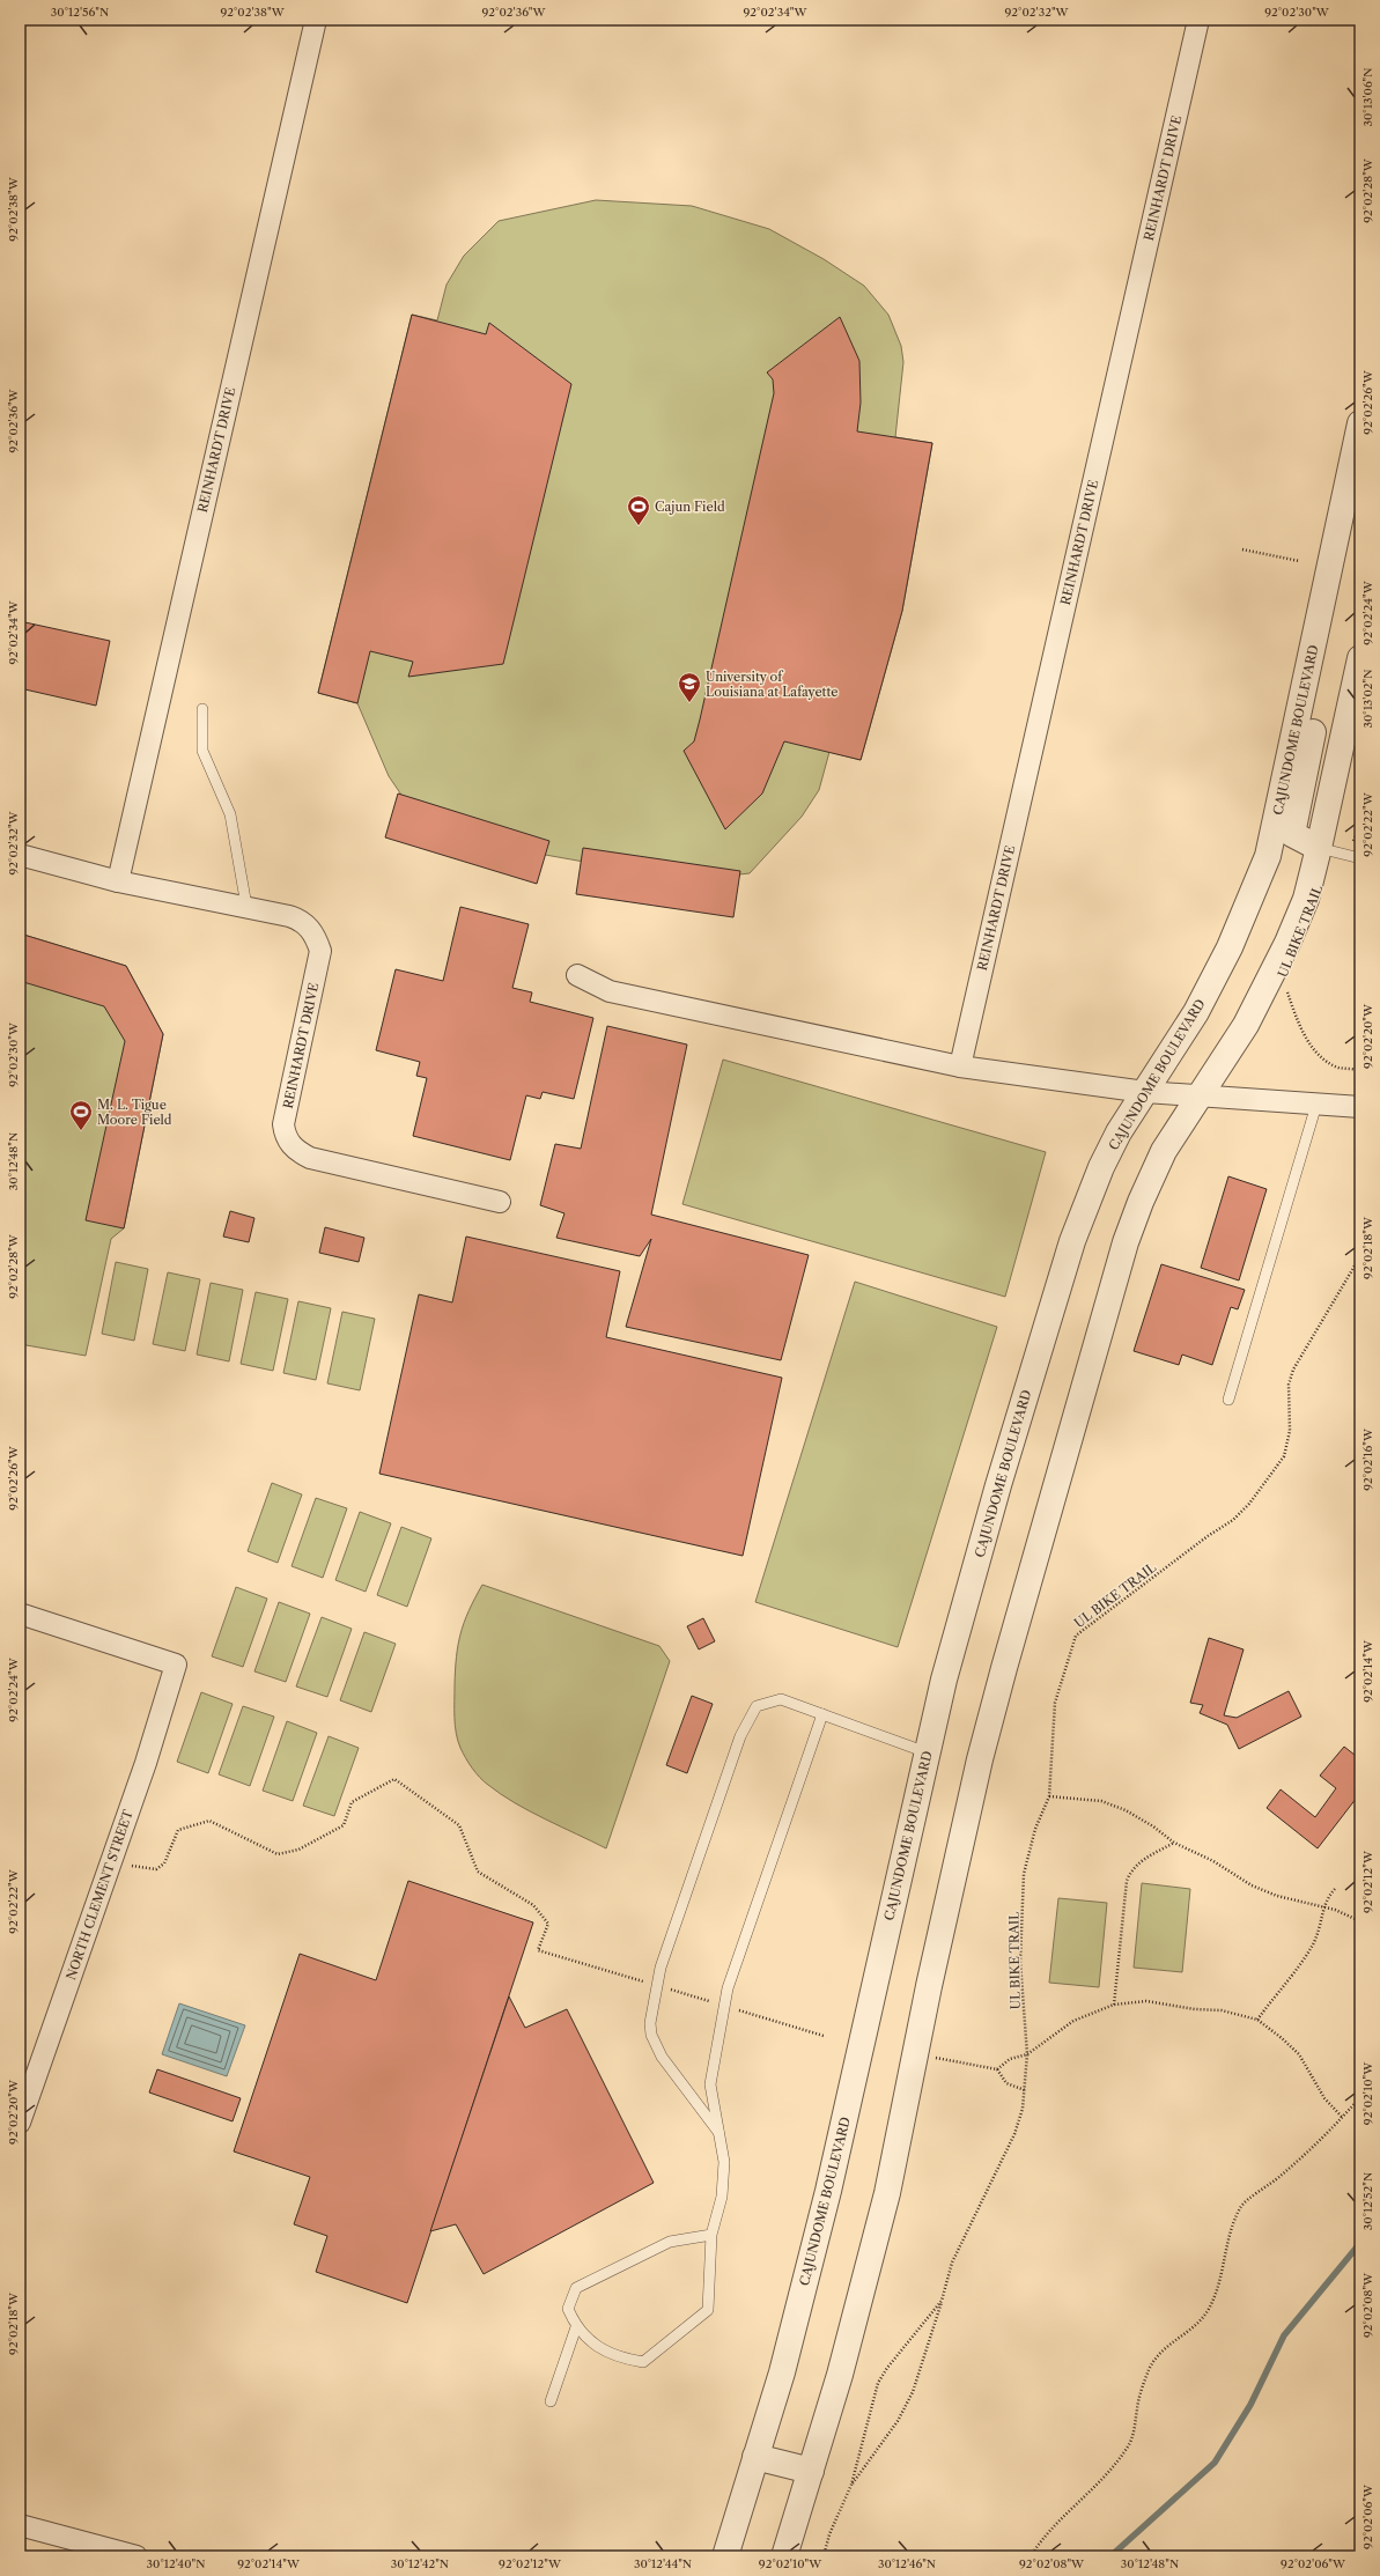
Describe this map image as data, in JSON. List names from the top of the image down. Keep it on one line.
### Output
{"streets":{"street":["REINHARDT DRIVE","CAJUNDOME BOULEVARD","NORTH CLEMENT STREET"],"path":["UL BIKE TRAIL"]},"places":{"sports":["Cajun Field","M. L. Tigue Moore Field"],"school or university":["University of Louisiana at Lafayette"]},"coordinates":["30°12'56\"N","92°02'38\"W","92°02'36\"W","92°02'34\"W","92°02'32\"W","92°02'30\"W","30°13'06\"N","92°02'28\"W","92°02'26\"W","92°02'24\"W","30°13'02\"N","92°02'22\"W","92°02'20\"W","30°12'48\"N","92°02'18\"W","92°02'16\"W","92°02'14\"W","92°02'12\"W","92°02'10\"W","30°12'52\"N","92°02'08\"W","92°02'06\"W","30°12'40\"N","30°12'42\"N","30°12'44\"N","30°12'46\"N"]}
